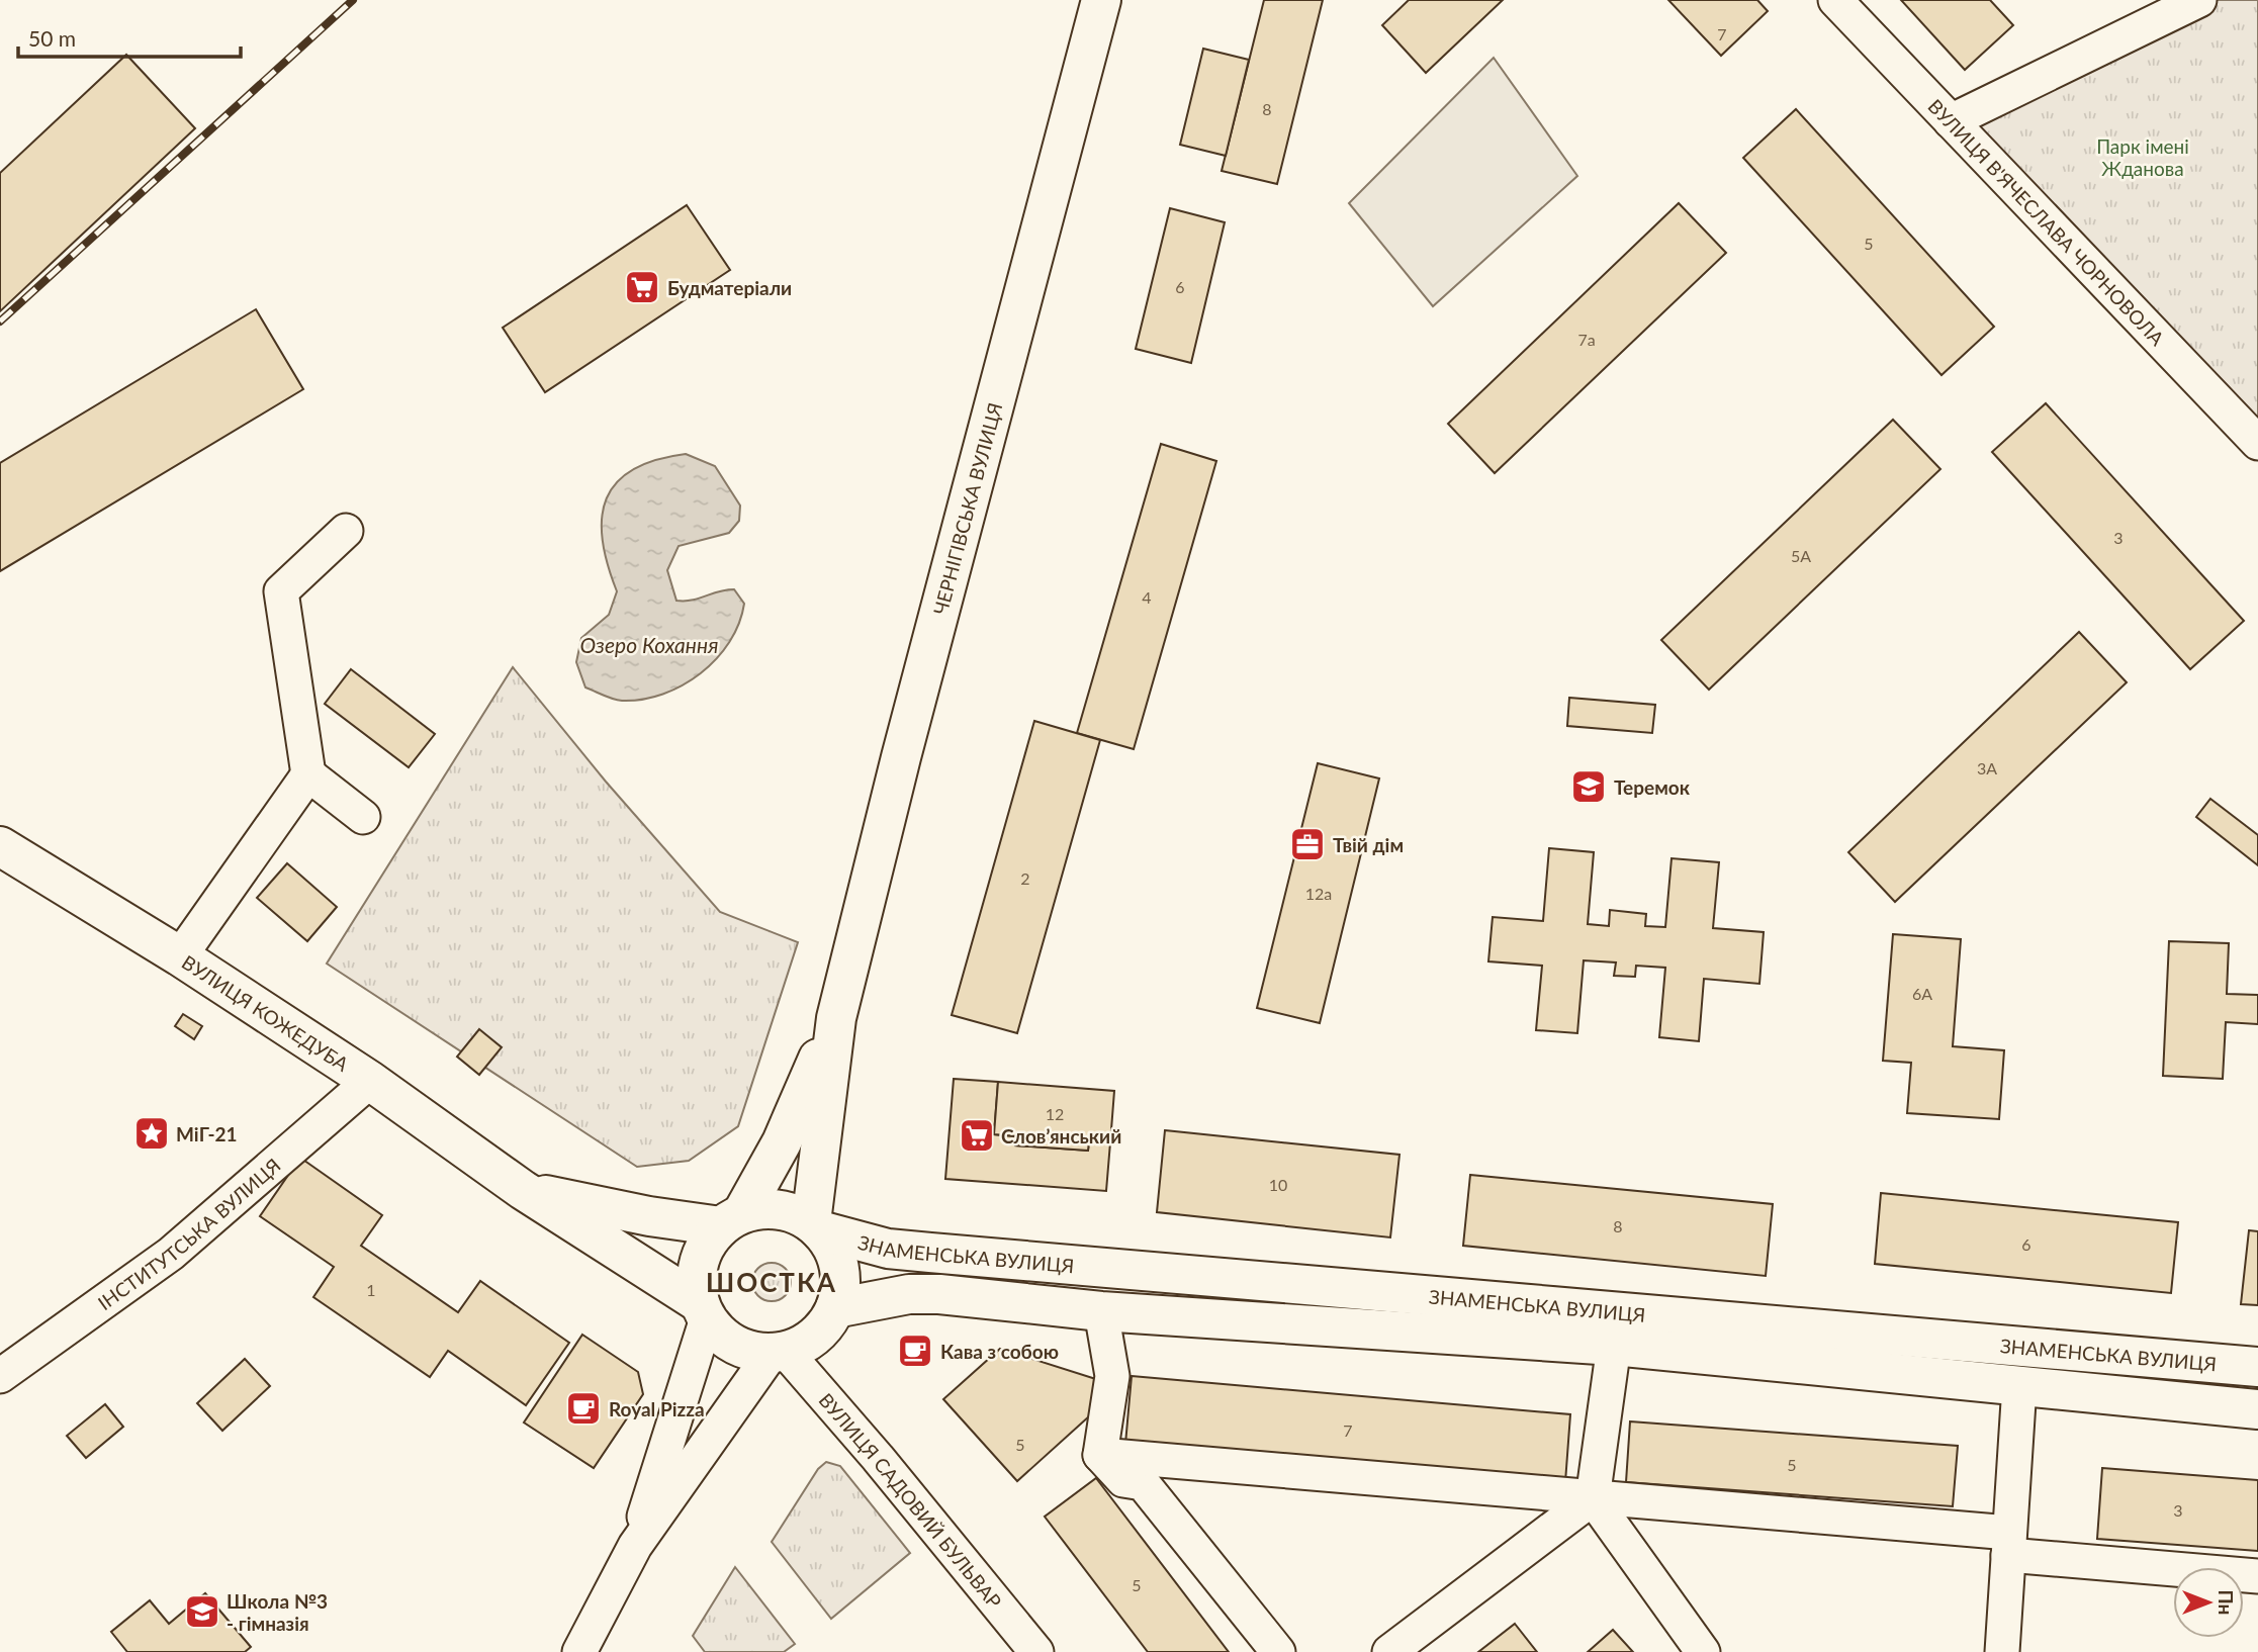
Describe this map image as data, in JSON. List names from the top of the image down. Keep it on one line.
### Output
{"streets":{"main road":["ЧЕРНІГІВСЬКА ВУЛИЦЯ","ВУЛИЦЯ КОЖЕДУБА","ЗНАМЕНСЬКА ВУЛИЦЯ"],"street":["ВУЛИЦЯ В'ЯЧЕСЛАВА ЧОРНОВОЛА","ІНСТИТУТСЬКА ВУЛИЦЯ","ВУЛИЦЯ САДОВИЙ БУЛЬВАР"]},"crossings":[["ЧЕРНІГІВСЬКА ВУЛИЦЯ","ВУЛИЦЯ КОЖЕДУБА"],["ЧЕРНІГІВСЬКА ВУЛИЦЯ","ЗНАМЕНСЬКА ВУЛИЦЯ"],["ЧЕРНІГІВСЬКА ВУЛИЦЯ","ВУЛИЦЯ САДОВИЙ БУЛЬВАР"],["ВУЛИЦЯ КОЖЕДУБА","ІНСТИТУТСЬКА ВУЛИЦЯ"],["ВУЛИЦЯ КОЖЕДУБА","ЗНАМЕНСЬКА ВУЛИЦЯ"],["ВУЛИЦЯ КОЖЕДУБА","ВУЛИЦЯ САДОВИЙ БУЛЬВАР"],["ЗНАМЕНСЬКА ВУЛИЦЯ","ВУЛИЦЯ САДОВИЙ БУЛЬВАР"]],"districts":["ШОСТКА"],"water":["Озеро Кохання"],"parks":["Парк імені Жданова"],"places":{"supermarket":["Будматеріали","Слов’янський"],"school or university":["Теремок","Школа №3 - гімназія"],"office":["Твій дім"],"place":["МіГ-21"],"cafe":["Кава з собою","Royal Pizza"]},"house_numbers":["7","8","5","6","7а","3","5А","4","3А","2","12а","6А","12","10","8","6","1","7","5","5","3","5"],"scale_bar":"50 m","north":"right"}
